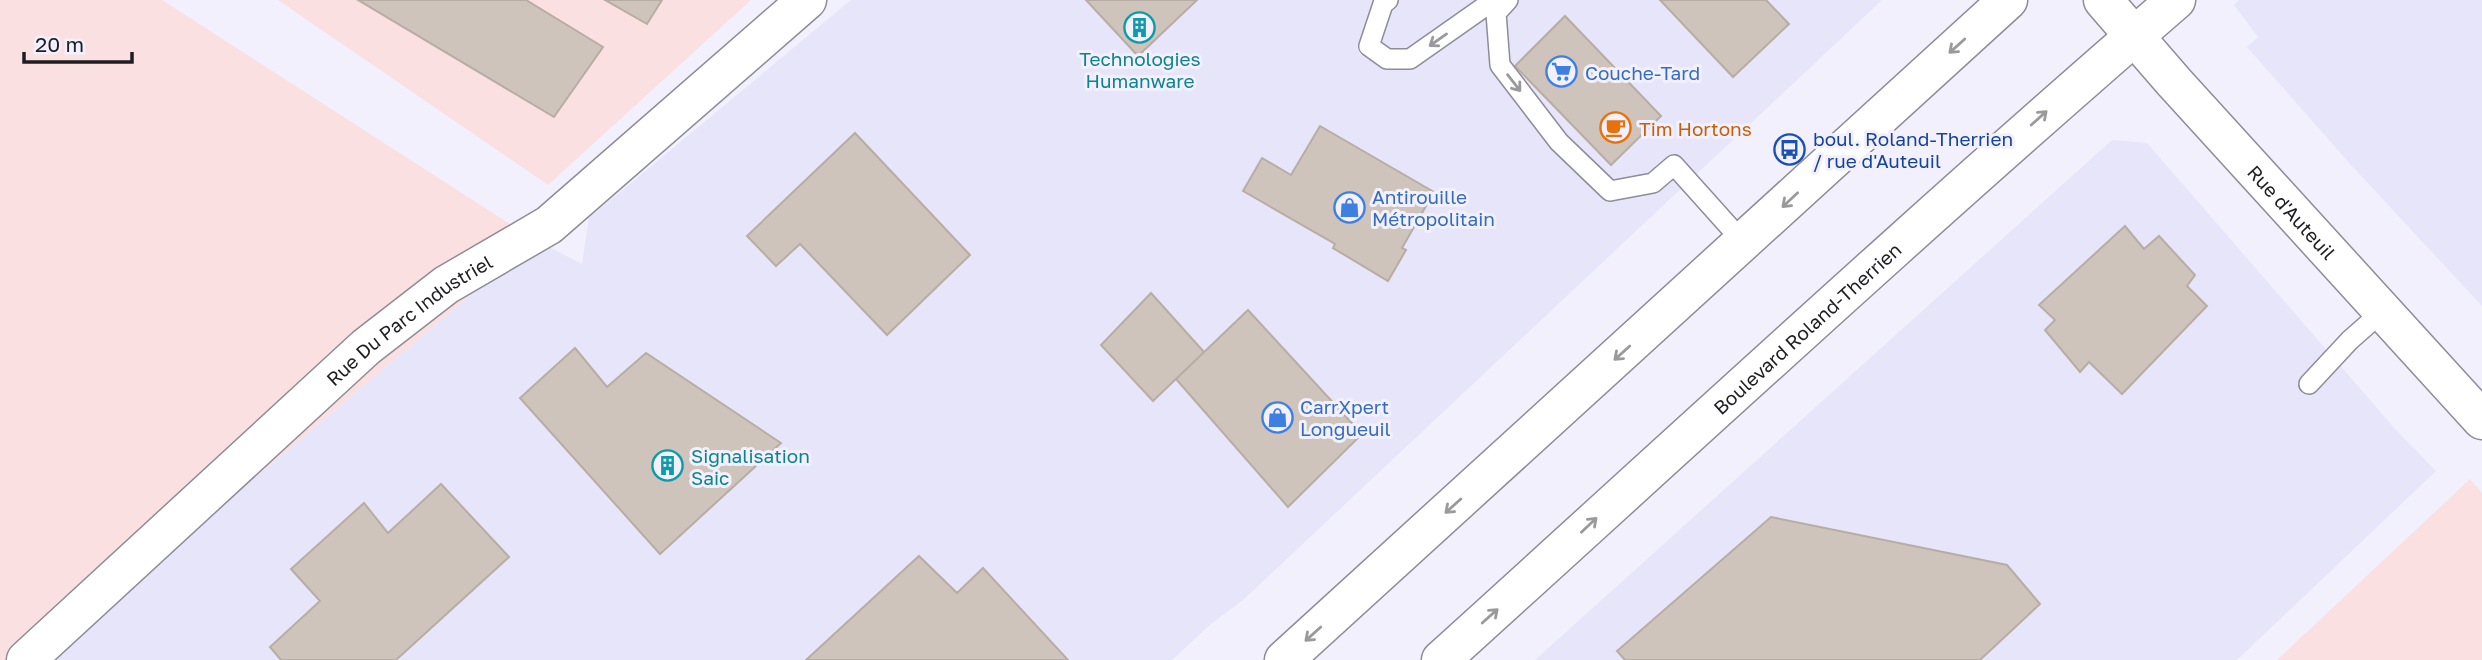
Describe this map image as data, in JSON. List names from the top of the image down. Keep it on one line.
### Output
{"streets":{"main road":["Rue d'Auteuil","Rue Du Parc Industriel","Boulevard Roland-Therrien"]},"crossings":[["Rue d'Auteuil","Boulevard Roland-Therrien"]],"places":{"building":["Technologies Humanware","Signalisation Saic"],"supermarket":["Couche-Tard"],"cafe":["Tim Hortons"],"bus stop":["boul. Roland-Therrien / rue d'Auteuil"],"shop":["Antirouille Métropolitain","CarrXpert Longueuil"]},"scale_bar":"20 m"}
